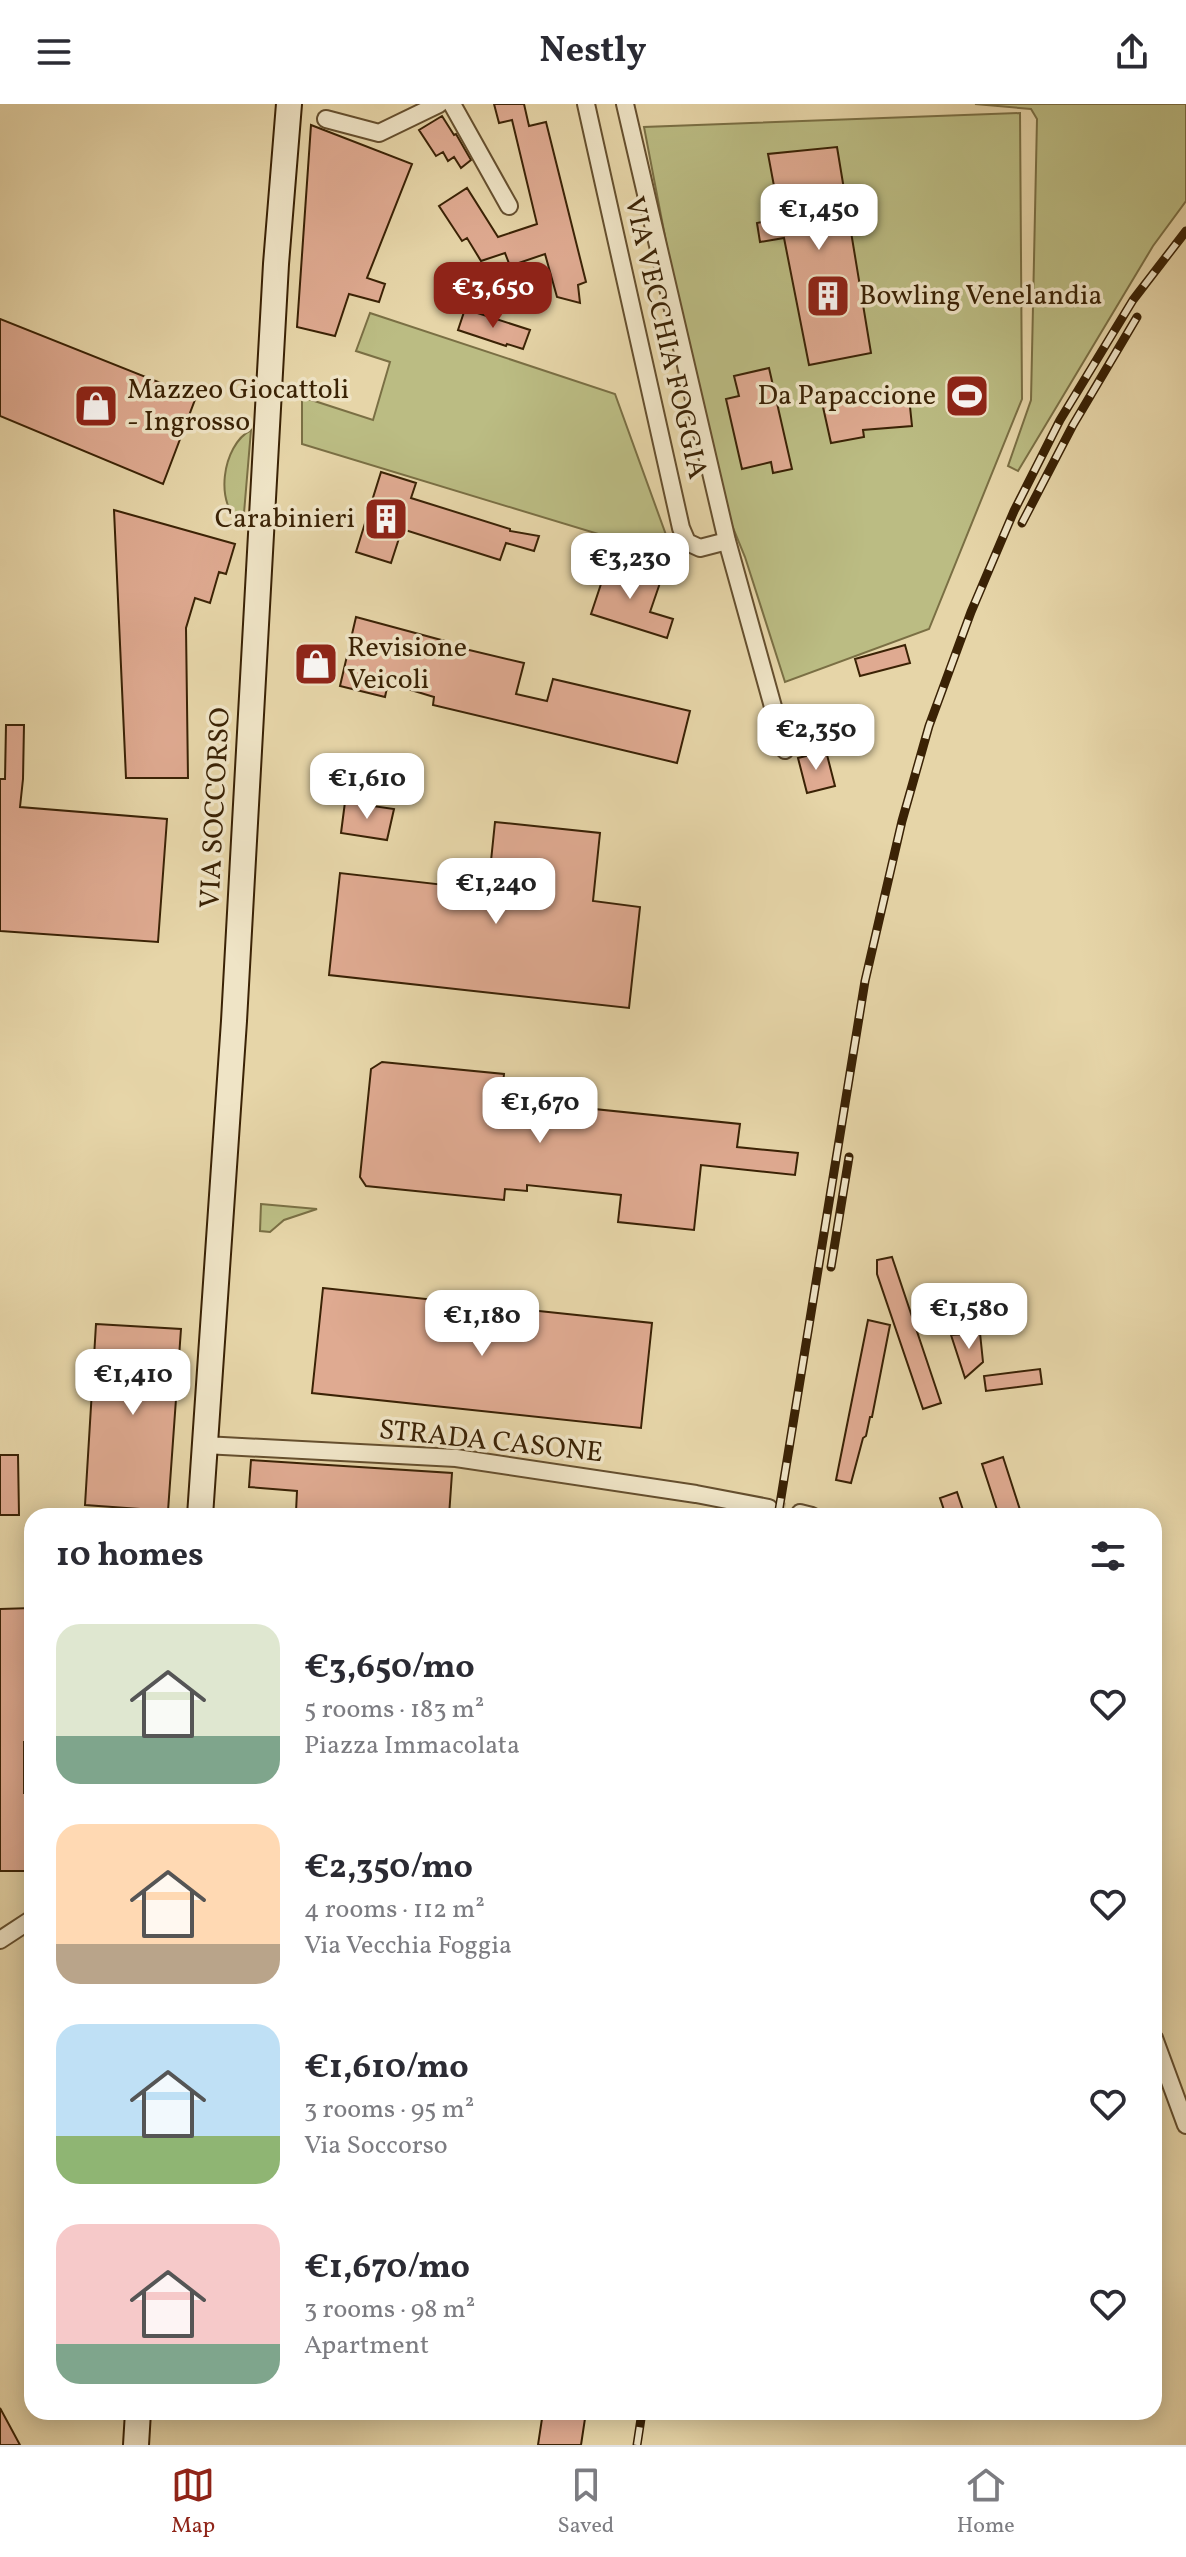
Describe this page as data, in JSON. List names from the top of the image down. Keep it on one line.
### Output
{"streets":{"main road":["VIA SOCCORSO"],"street":["VIA VECCHIA FOGGIA","STRADA CASONE"]},"crossings":[["VIA SOCCORSO","STRADA CASONE"]],"places":{"building":["Bowling Venelandia","Carabinieri"],"sports":["Da Papaccione"],"shop":["Mazzeo Giocattoli - Ingrosso","Revisione Veicoli"]},"page":{"header":"Nestly","price":["€1,450","€3,650","€3,230","€2,350","€1,610","€1,240","€1,670","€1,580","€1,180","€1,410"],"heading":"10 homes","list":[{"name":"€3,650/mo","note":"5 rooms · 183 m² · Piazza Immacolata"},{"name":"€2,350/mo","note":"4 rooms · 112 m² · Via Vecchia Foggia"},{"name":"€1,610/mo","note":"3 rooms · 95 m² · Via Soccorso"},{"name":"€1,670/mo","note":"3 rooms · 98 m² · Apartment"}],"tabs":["Map","Saved","Home"]}}
